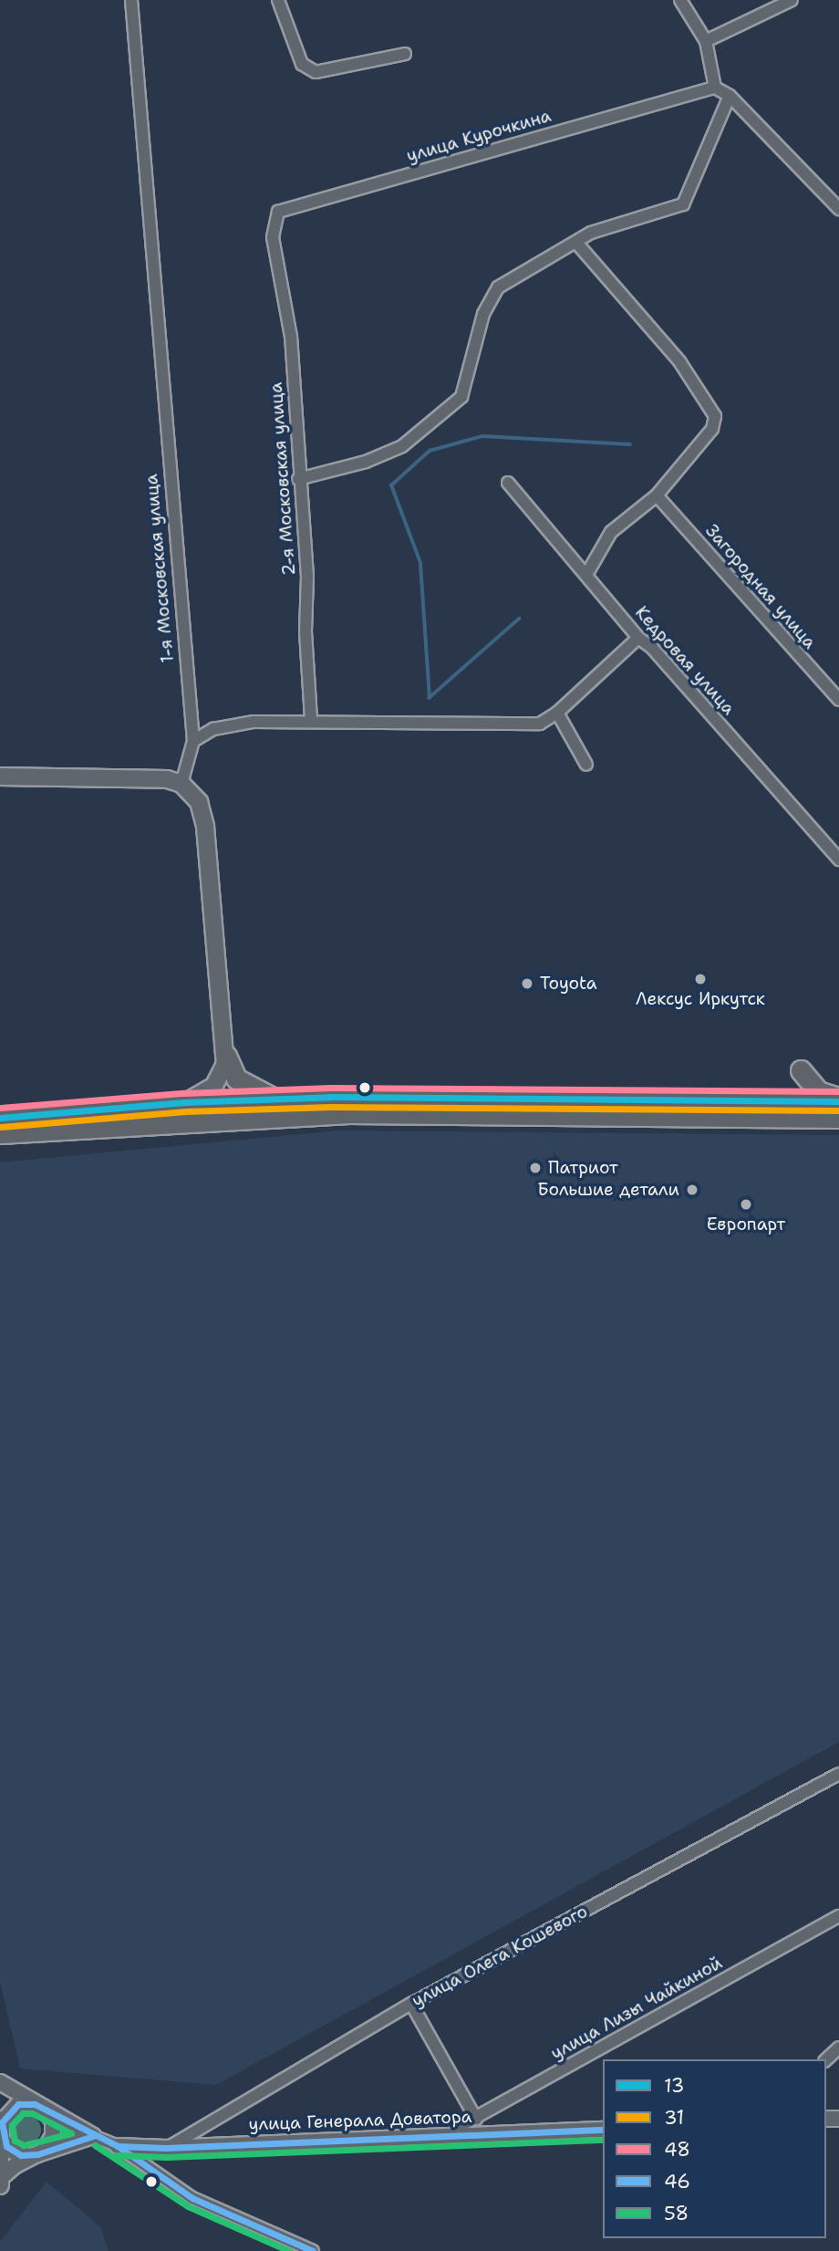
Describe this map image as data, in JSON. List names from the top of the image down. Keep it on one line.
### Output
{"streets":{"street":["улица Курочкина","2-я Московская улица","1-я Московская улица","Загородная улица","Кедровая улица","улица Олега Кошевого","улица Лизы Чайкиной","улица Генерала Доватора"]},"crossings":[["улица Курочкина","2-я Московская улица"],["улица Олега Кошевого","улица Генерала Доватора"],["улица Лизы Чайкиной","улица Генерала Доватора"]],"places":["Лексус Иркутск","Toyota","Патриот","Большие детали","Европарт"],"lines":["transit line 48","transit line 13","transit line 31","transit line 46","transit line 58"],"legend":["13","31","48","46","58"]}
